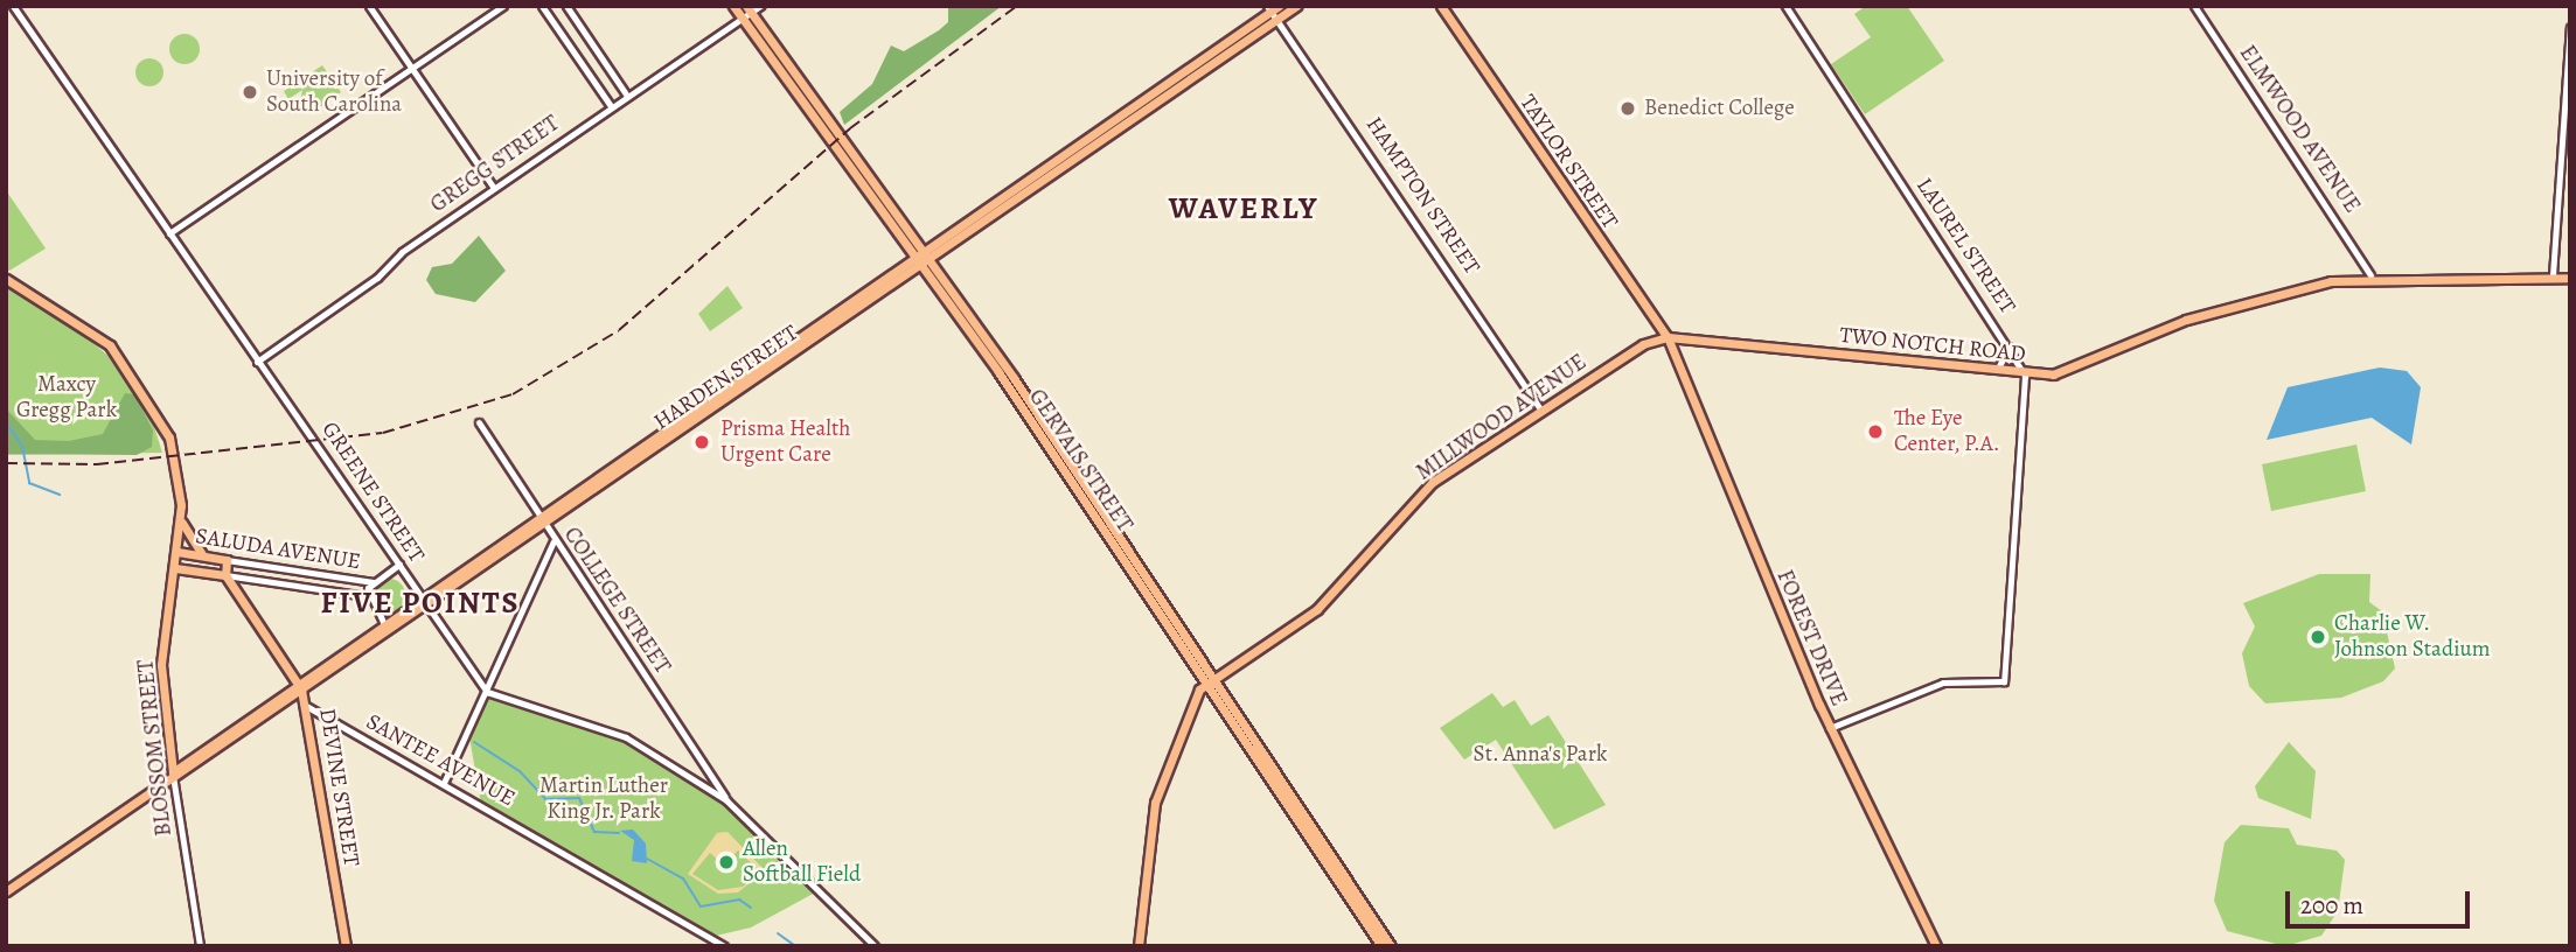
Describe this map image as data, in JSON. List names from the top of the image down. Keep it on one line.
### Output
{"streets":{"main road":["TAYLOR STREET","TWO NOTCH ROAD","HARDEN STREET","MILLWOOD AVENUE","GERVAIS STREET","SALUDA AVENUE","FOREST DRIVE","BLOSSOM STREET","DEVINE STREET"],"street":["ELMWOOD AVENUE","GREGG STREET","HAMPTON STREET","LAUREL STREET","GREENE STREET","COLLEGE STREET","SANTEE AVENUE"]},"crossings":[["ELMWOOD AVENUE","TWO NOTCH ROAD"],["TAYLOR STREET","TWO NOTCH ROAD"],["TAYLOR STREET","MILLWOOD AVENUE"],["TAYLOR STREET","FOREST DRIVE"],["GREGG STREET","GERVAIS STREET"],["GREGG STREET","GREENE STREET"],["HAMPTON STREET","HARDEN STREET"],["HAMPTON STREET","MILLWOOD AVENUE"],["LAUREL STREET","TWO NOTCH ROAD"],["TWO NOTCH ROAD","MILLWOOD AVENUE"],["TWO NOTCH ROAD","FOREST DRIVE"],["HARDEN STREET","GERVAIS STREET"],["HARDEN STREET","GREENE STREET"],["HARDEN STREET","SALUDA AVENUE"],["HARDEN STREET","COLLEGE STREET"],["HARDEN STREET","BLOSSOM STREET"],["HARDEN STREET","DEVINE STREET"],["MILLWOOD AVENUE","GERVAIS STREET"],["MILLWOOD AVENUE","FOREST DRIVE"],["GREENE STREET","SALUDA AVENUE"],["SALUDA AVENUE","BLOSSOM STREET"],["SALUDA AVENUE","DEVINE STREET"],["SANTEE AVENUE","DEVINE STREET"]],"districts":["WAVERLY","FIVE POINTS"],"parks":["Maxcy Gregg Park","St. Anna's Park","Martin Luther King Jr. Park"],"places":["University of South Carolina","Benedict College","The Eye Center, P.A.","Prisma Health Urgent Care","Charlie W. Johnson Stadium","Allen Softball Field"],"scale_bar":"200 m"}
